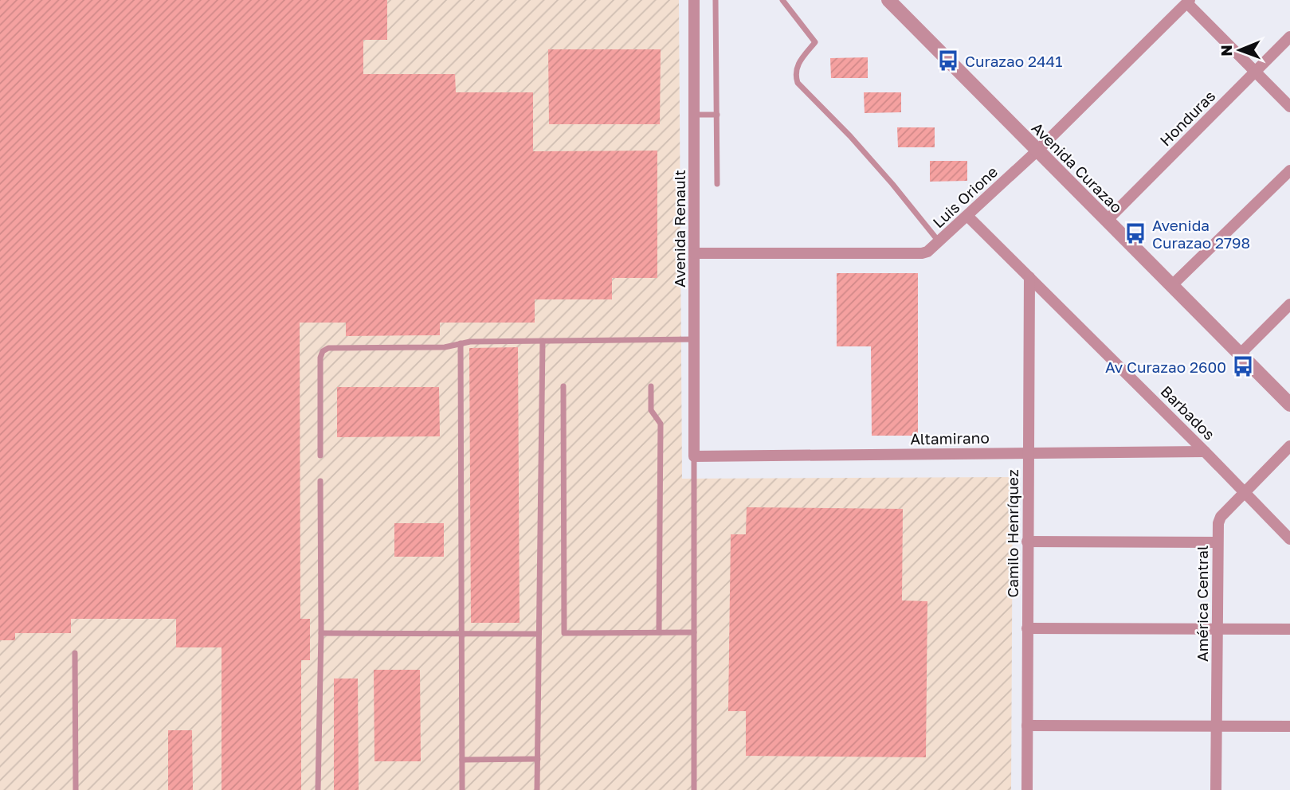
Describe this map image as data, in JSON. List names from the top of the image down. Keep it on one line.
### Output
{"streets":{"street":["Honduras","Avenida Curazao","Luis Orione","Avenida Renault","Barbados","Altamirano","Camilo Henríquez","América Central"]},"crossings":[["Honduras","Avenida Curazao"],["Avenida Curazao","Luis Orione"],["Luis Orione","Avenida Renault"],["Luis Orione","Barbados"],["Avenida Renault","Altamirano"],["Barbados","Altamirano"],["Barbados","Camilo Henríquez"],["Barbados","América Central"],["Altamirano","Camilo Henríquez"]],"places":{"bus stop":["Curazao 2441","Avenida Curazao 2798","Av Curazao 2600"]},"north":"left"}
